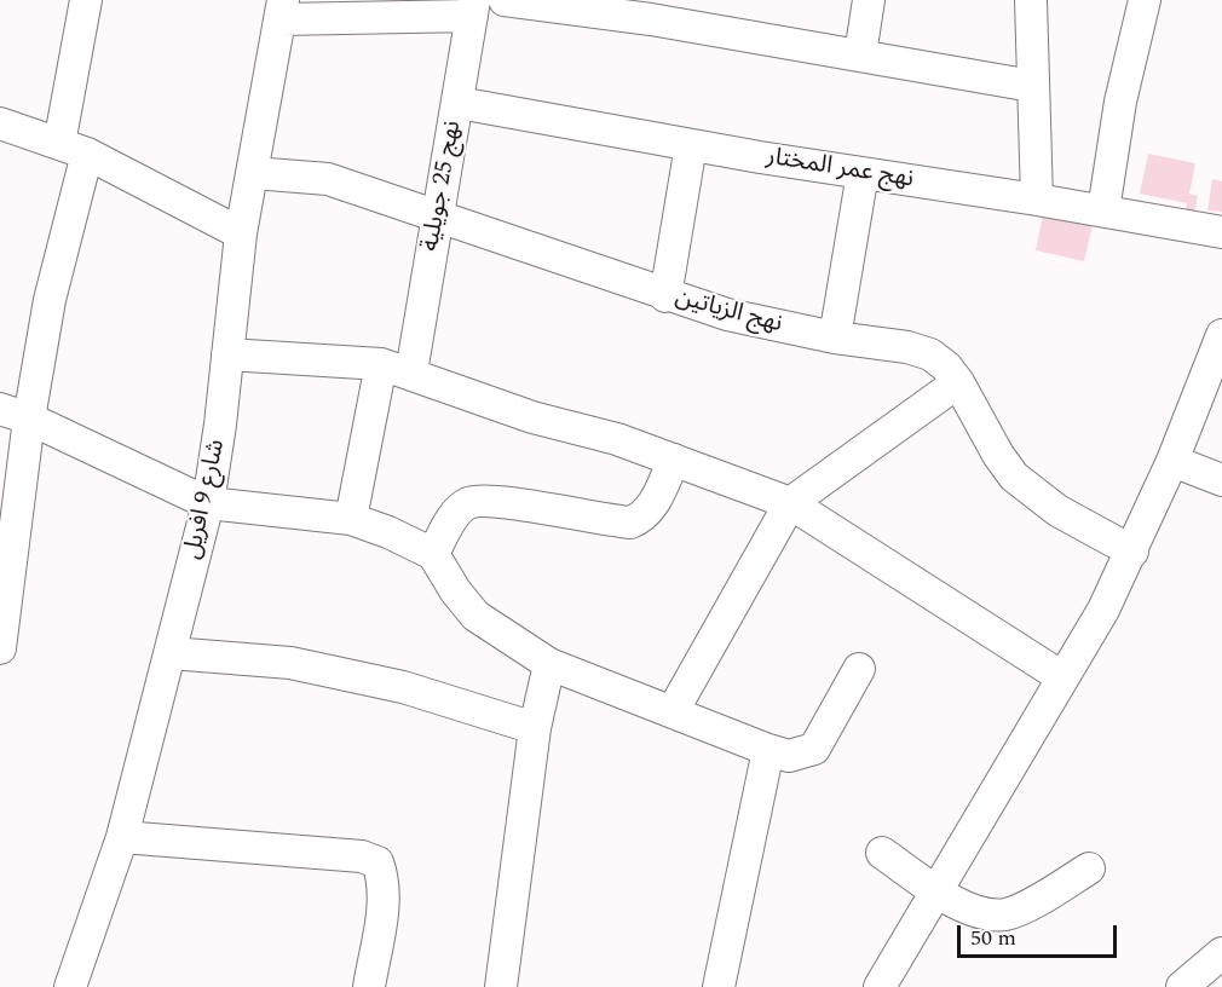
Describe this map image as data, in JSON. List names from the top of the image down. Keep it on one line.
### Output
{"streets":{"street":["نهج عمر المختار","نهج 25 جويلية","نهج الزياتين","شارع 9 افريل"]},"crossings":[["نهج عمر المختار","نهج 25 جويلية"],["نهج 25 جويلية","نهج الزياتين"],["نهج الزياتين","شارع 9 افريل"]],"scale_bar":"50 m"}
